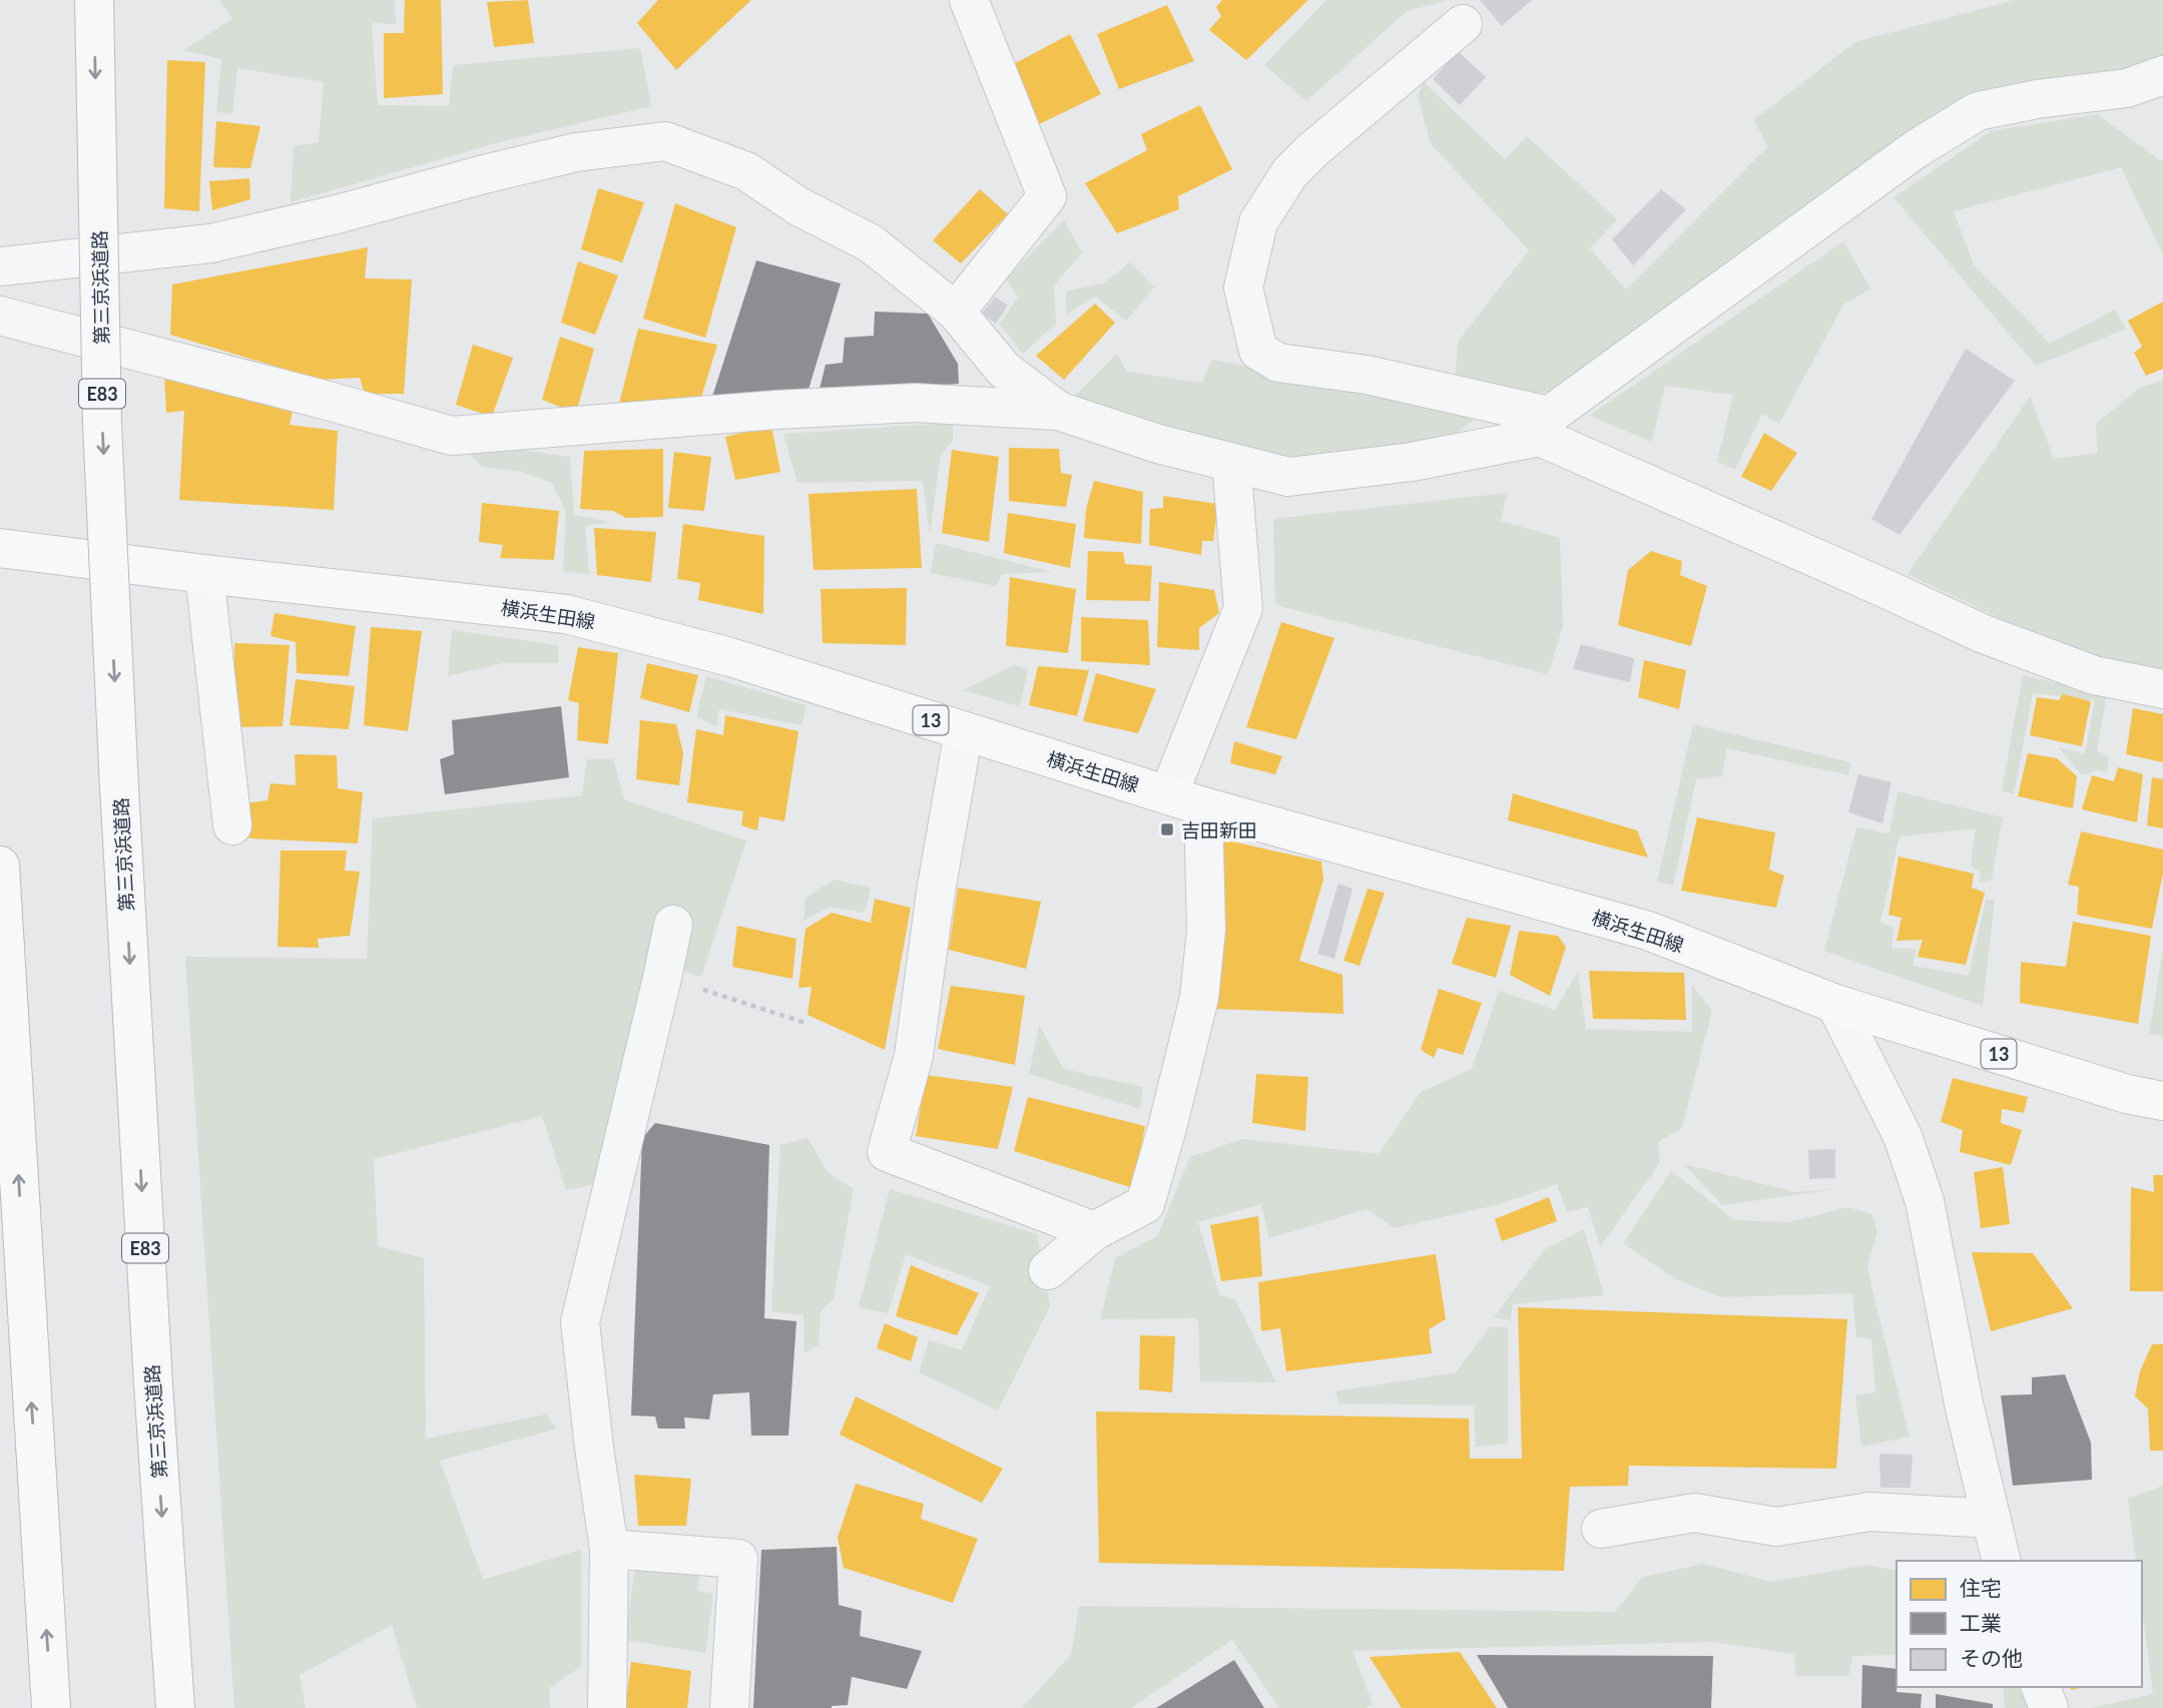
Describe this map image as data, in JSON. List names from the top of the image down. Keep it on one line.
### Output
{"streets":{"main road":["第三京浜道路","E83","横浜生田線","13"]},"places":{"transit":["吉田新田"]},"legend":["住宅","工業","その他"]}
